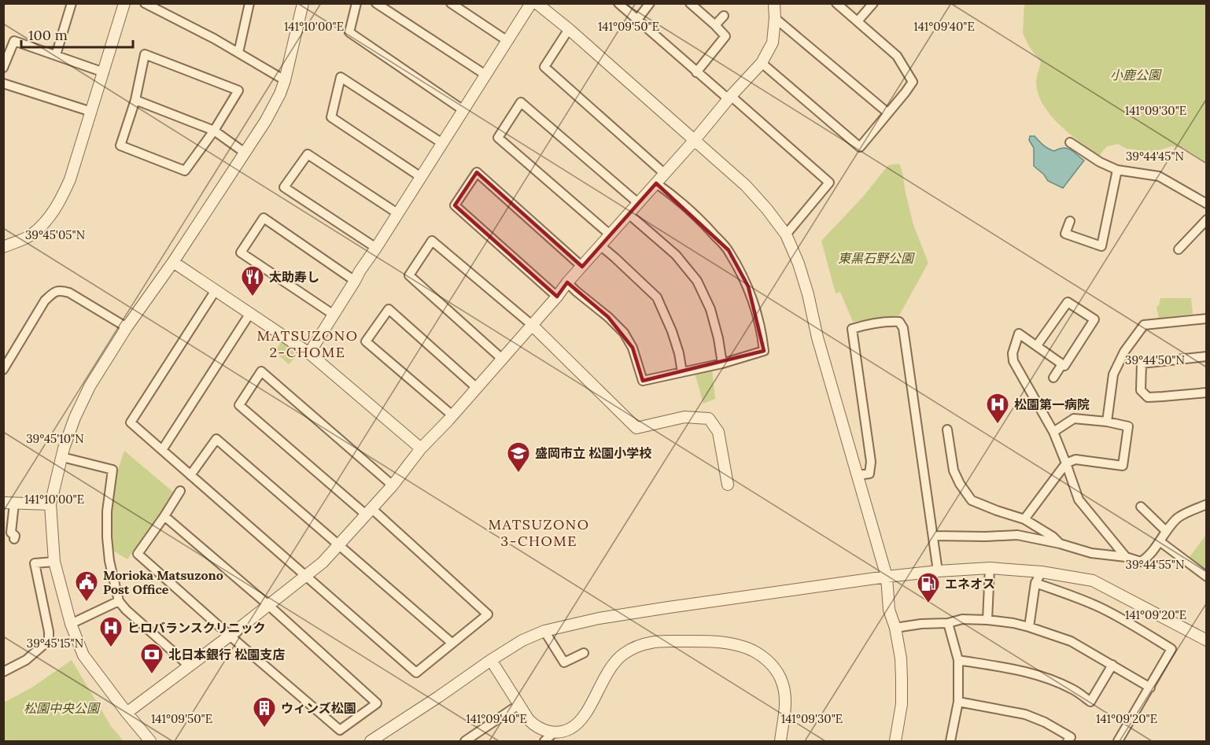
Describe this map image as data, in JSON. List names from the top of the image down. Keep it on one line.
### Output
{"districts":["MATSUZONO 2-CHOME","MATSUZONO 3-CHOME"],"parks":["小鹿公園","東黒石野公園","松園中央公園"],"places":{"restaurant":["太助寿し"],"hospital":["松園第一病院","ヒロバランスクリニック"],"school or university":["盛岡市立 松園小学校"],"public building":["Morioka Matsuzono Post Office"],"fuel station":["エネオス"],"bank":["北日本銀行 松園支店"],"building":["ウィンズ松園"]},"scale_bar":"100 m","coordinates":["141°10'00\"E","141°09'50\"E","141°09'40\"E","141°09'30\"E","39°44'45\"N","39°45'05\"N","39°44'50\"N","39°45'10\"N","39°44'55\"N","141°09'20\"E","39°45'15\"N"]}
